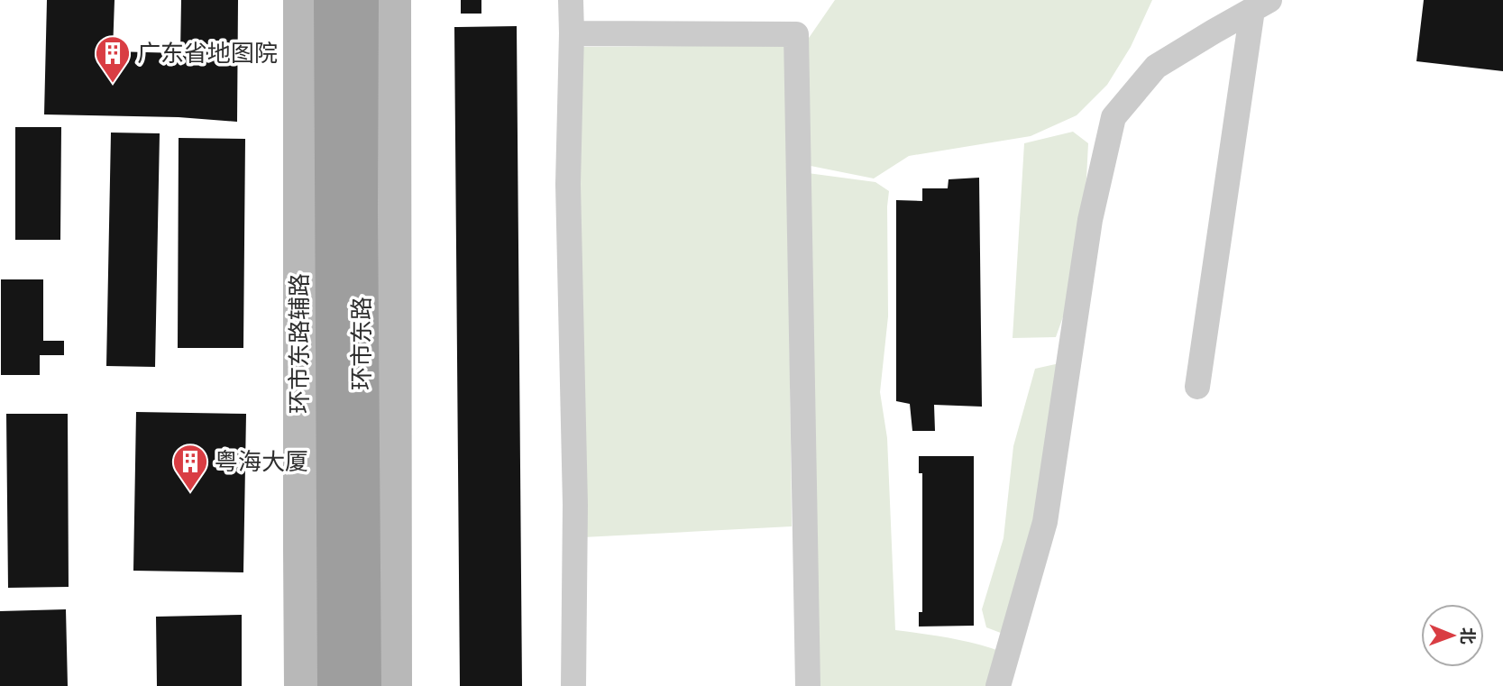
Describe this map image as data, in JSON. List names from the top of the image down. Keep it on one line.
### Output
{"streets":{"highway":["环市东路"],"main road":["环市东路辅路"]},"places":{"building":["广东省地图院","粤海大厦"]},"north":"right"}
